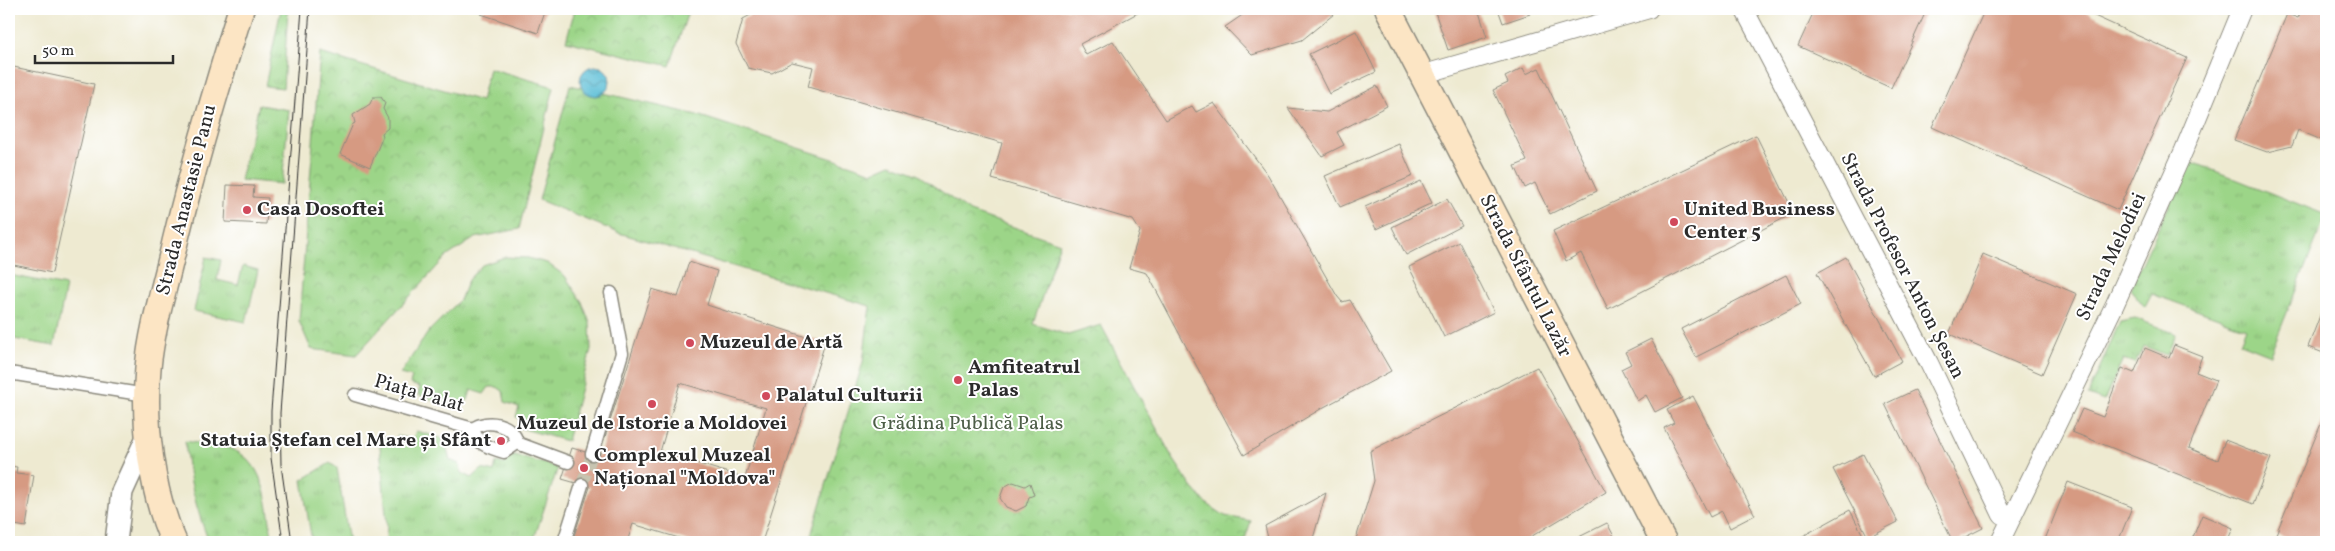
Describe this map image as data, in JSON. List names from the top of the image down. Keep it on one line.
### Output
{"streets":{"main road":["Strada Anastasie Panu","Strada Sfântul Lazăr"],"street":["Strada Melodiei","Strada Profesor Anton Șesan","Piața Palat"]},"crossings":[["Strada Melodiei","Strada Profesor Anton Șesan"]],"parks":["Grădina Publică Palas"],"places":["Casa Dosoftei","United Business Center 5","Muzeul de Artă","Amfiteatrul Palas","Palatul Culturii","Muzeul de Istorie a Moldovei","Statuia Ștefan cel Mare și Sfânt","Complexul Muzeal Național \"Moldova\""],"scale_bar":"50 m"}
